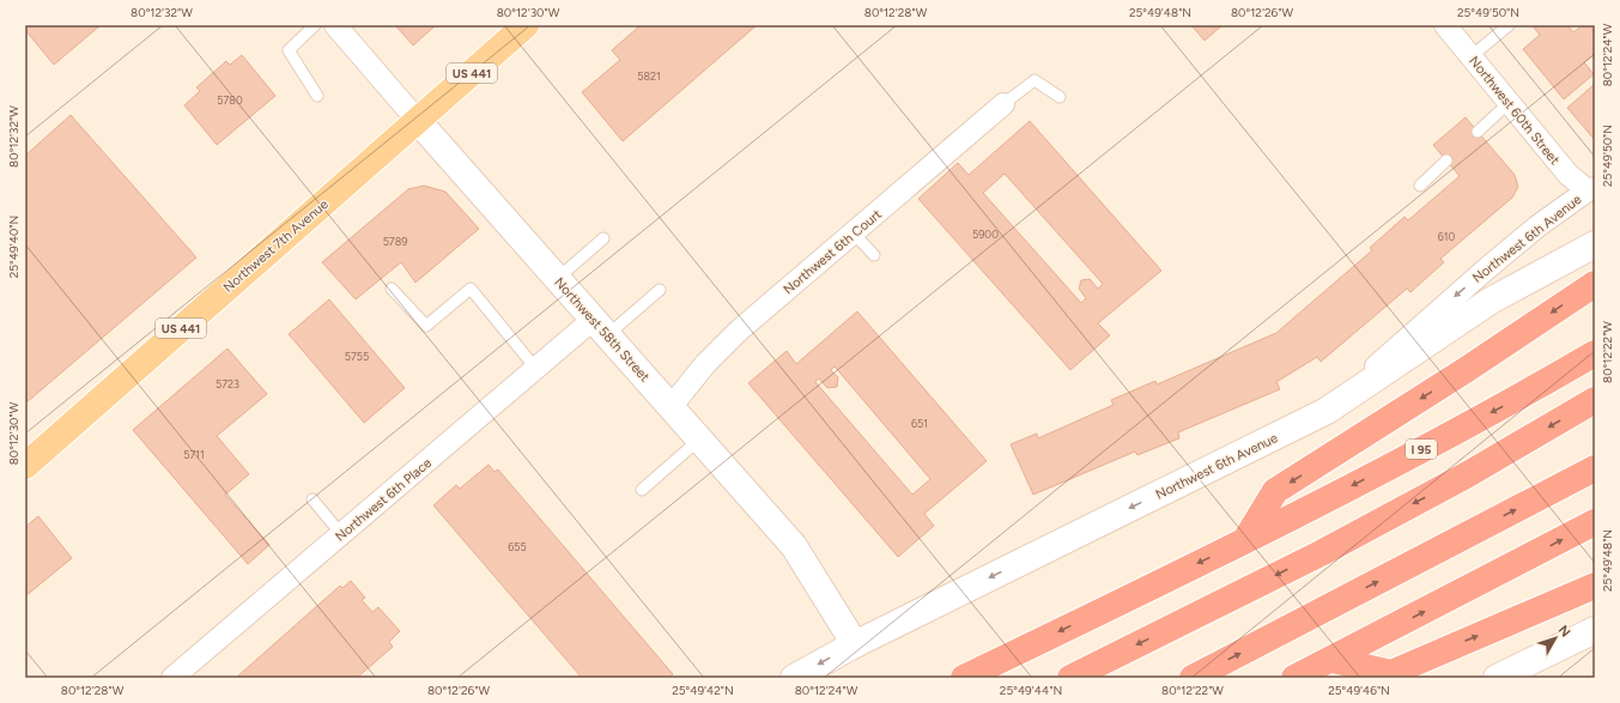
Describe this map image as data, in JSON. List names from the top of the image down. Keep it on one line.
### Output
{"streets":{"highway":["I 95"],"main road":["US 441","Northwest 6th Avenue","Northwest 7th Avenue","Northwest 58th Street"],"street":["Northwest 60th Street","Northwest 6th Court","Northwest 6th Place"]},"crossings":[["Northwest 60th Street","Northwest 6th Avenue"],["Northwest 6th Avenue","Northwest 58th Street"],["Northwest 7th Avenue","Northwest 58th Street"],["Northwest 6th Court","Northwest 58th Street"],["Northwest 58th Street","Northwest 6th Place"]],"one_way":["Northwest 6th Avenue"],"house_numbers":["5821","5780","5900","610","5789","5755","5723","651","5711","655"],"north":"top right","coordinates":["80°12'32\"W","80°12'30\"W","80°12'28\"W","25°49'48\"N","80°12'26\"W","25°49'50\"N","80°12'24\"W","25°49'40\"N","80°12'22\"W","25°49'42\"N","25°49'44\"N","25°49'46\"N"]}
